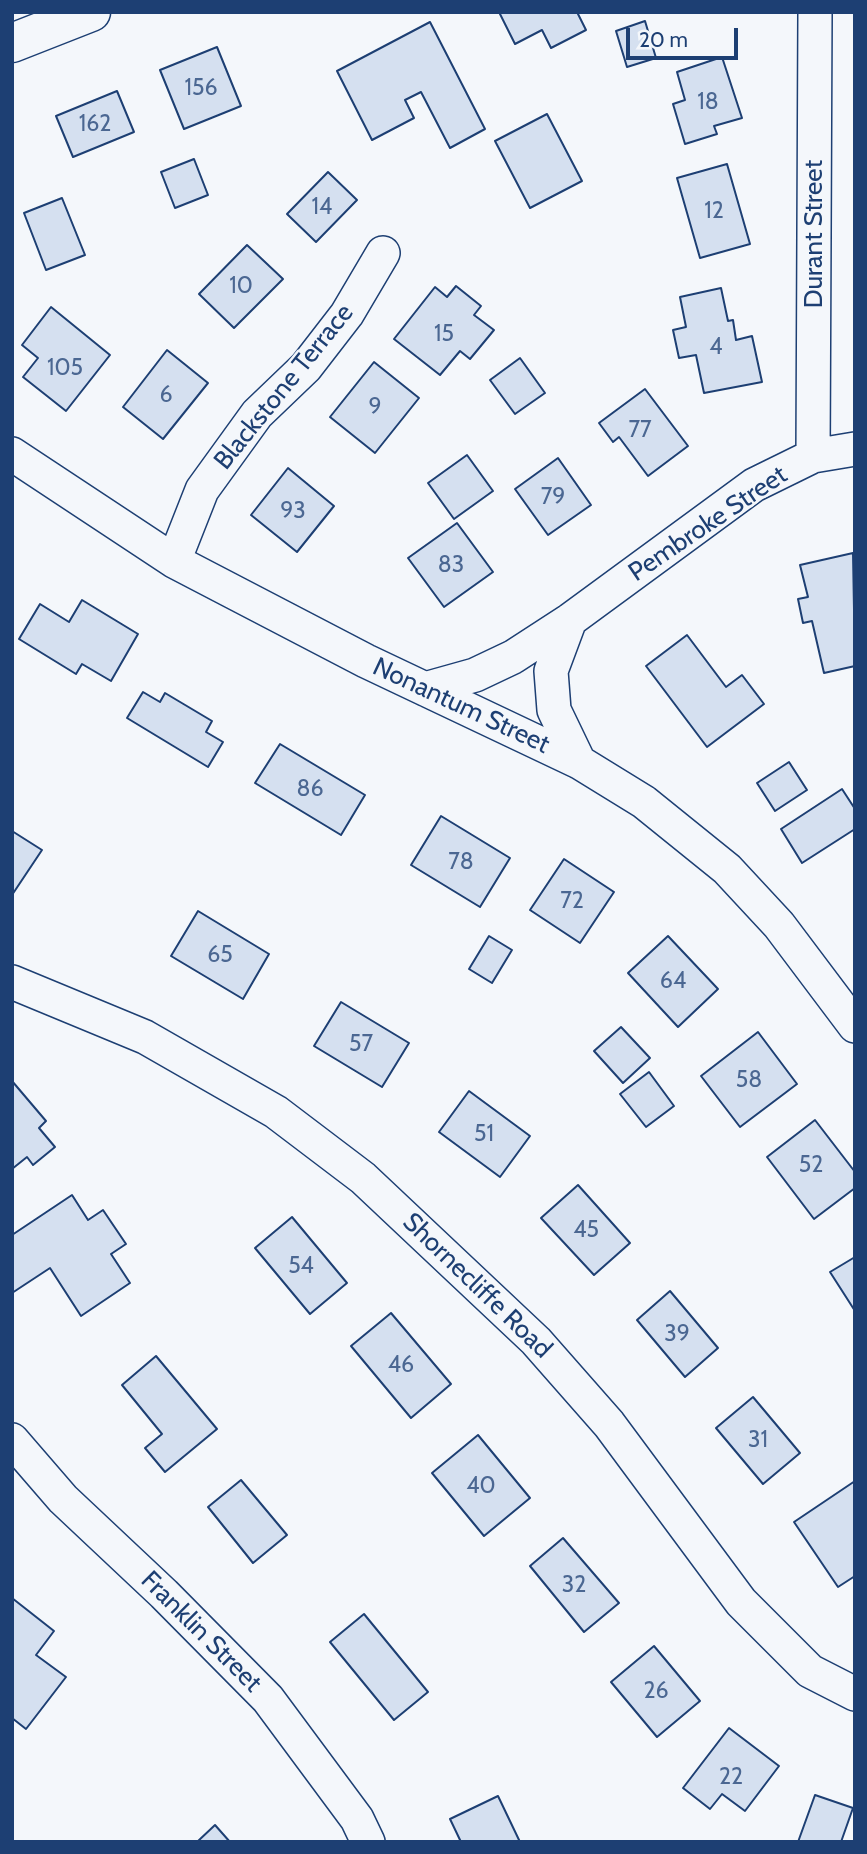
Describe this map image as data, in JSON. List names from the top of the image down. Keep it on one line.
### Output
{"streets":{"street":["Durant Street","Blackstone Terrace","Pembroke Street","Nonantum Street","Shornecliffe Road","Franklin Street"]},"crossings":[["Durant Street","Pembroke Street"],["Blackstone Terrace","Nonantum Street"],["Pembroke Street","Nonantum Street"]],"house_numbers":["156","18","162","14","12","10","15","4","105","6","9","77","79","93","83","86","78","72","65","64","57","58","51","52","45","54","39","46","31","40","32","26","22"],"scale_bar":"20 m"}
